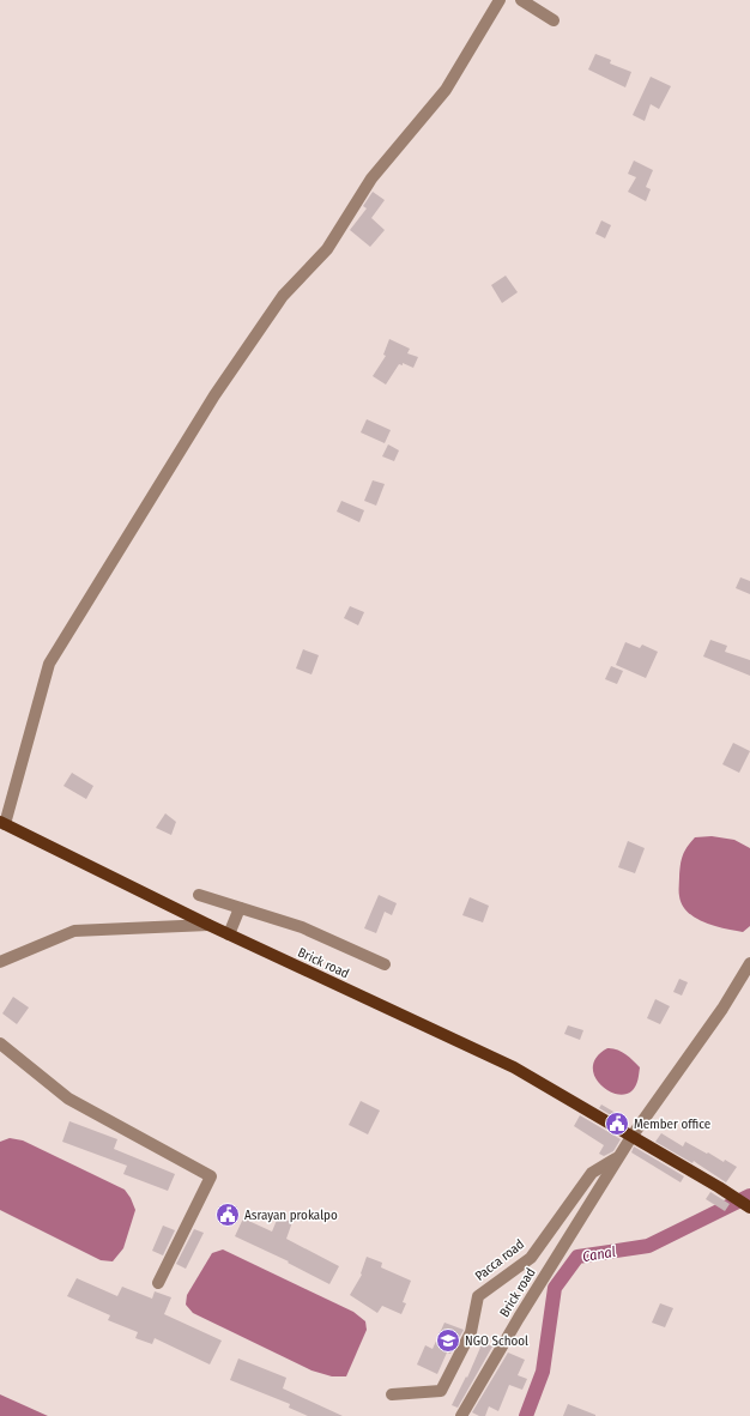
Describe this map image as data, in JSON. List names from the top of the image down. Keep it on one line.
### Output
{"streets":{"main road":["Brick road"],"street":["Pacca road"]},"crossings":[["Brick road","Pacca road"]],"water":["Canal"],"places":{"public building":["Member office","Asrayan prokalpo"],"school or university":["NGO School"]}}
